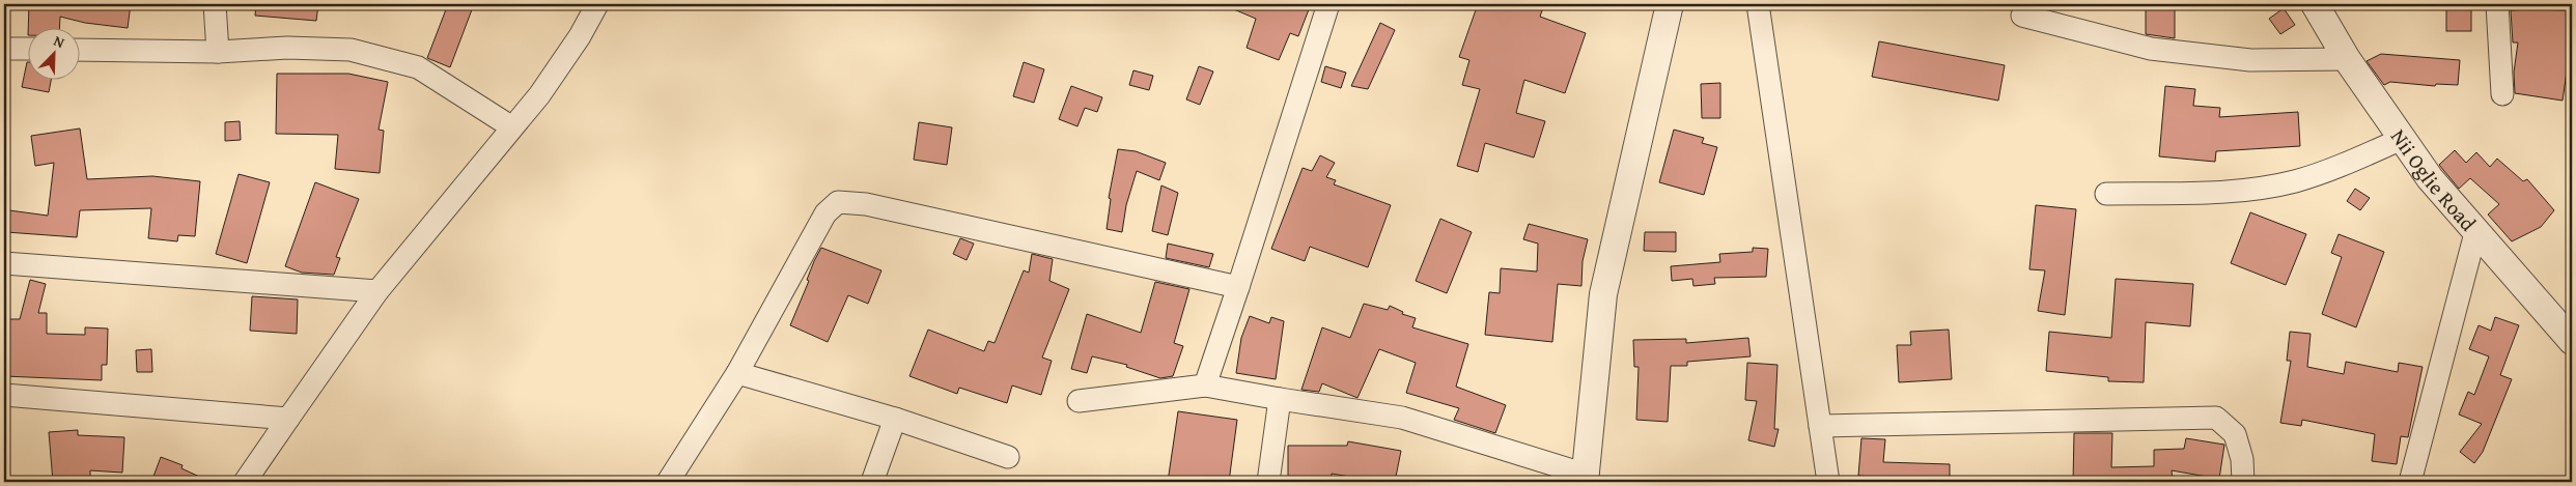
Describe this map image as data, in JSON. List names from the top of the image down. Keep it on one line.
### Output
{"streets":{"street":["Nii Oglie Road"]},"north":"top right"}
